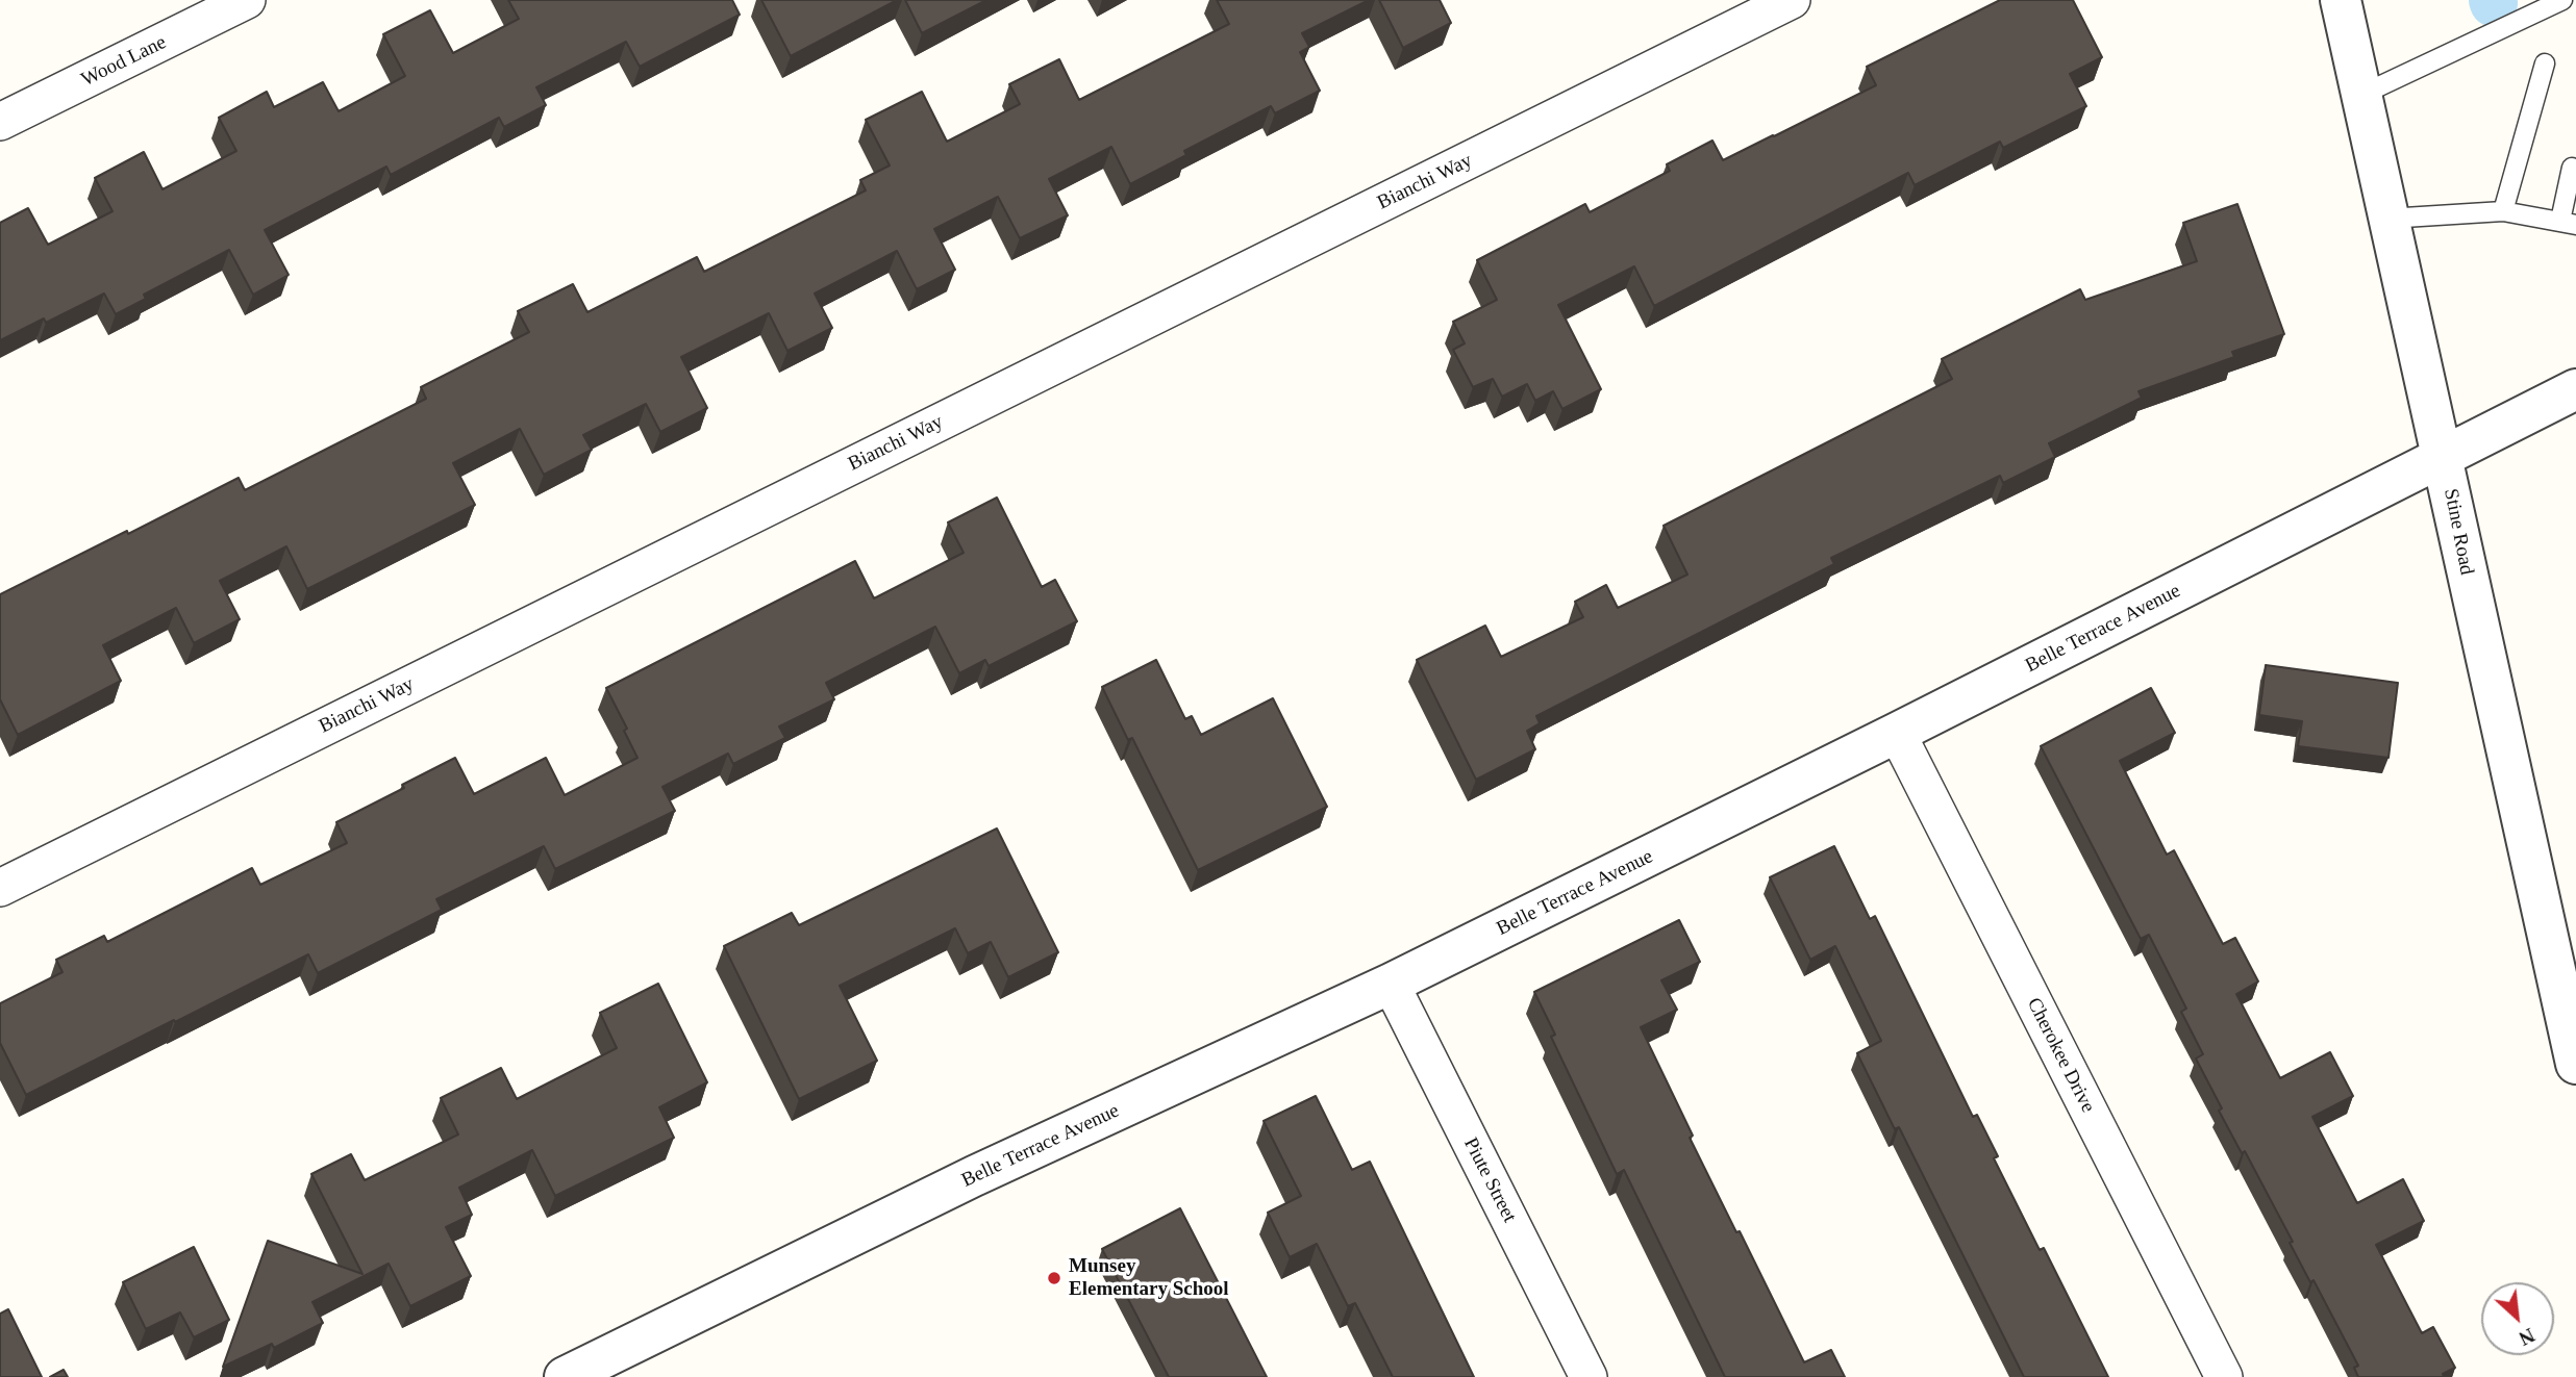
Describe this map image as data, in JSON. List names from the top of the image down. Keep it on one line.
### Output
{"streets":{"street":["Wood Lane","Bianchi Way","Stine Road","Belle Terrace Avenue","Cherokee Drive","Piute Street"]},"crossings":[["Stine Road","Belle Terrace Avenue"],["Belle Terrace Avenue","Cherokee Drive"],["Belle Terrace Avenue","Piute Street"]],"places":["Munsey Elementary School"],"north":"bottom right"}
